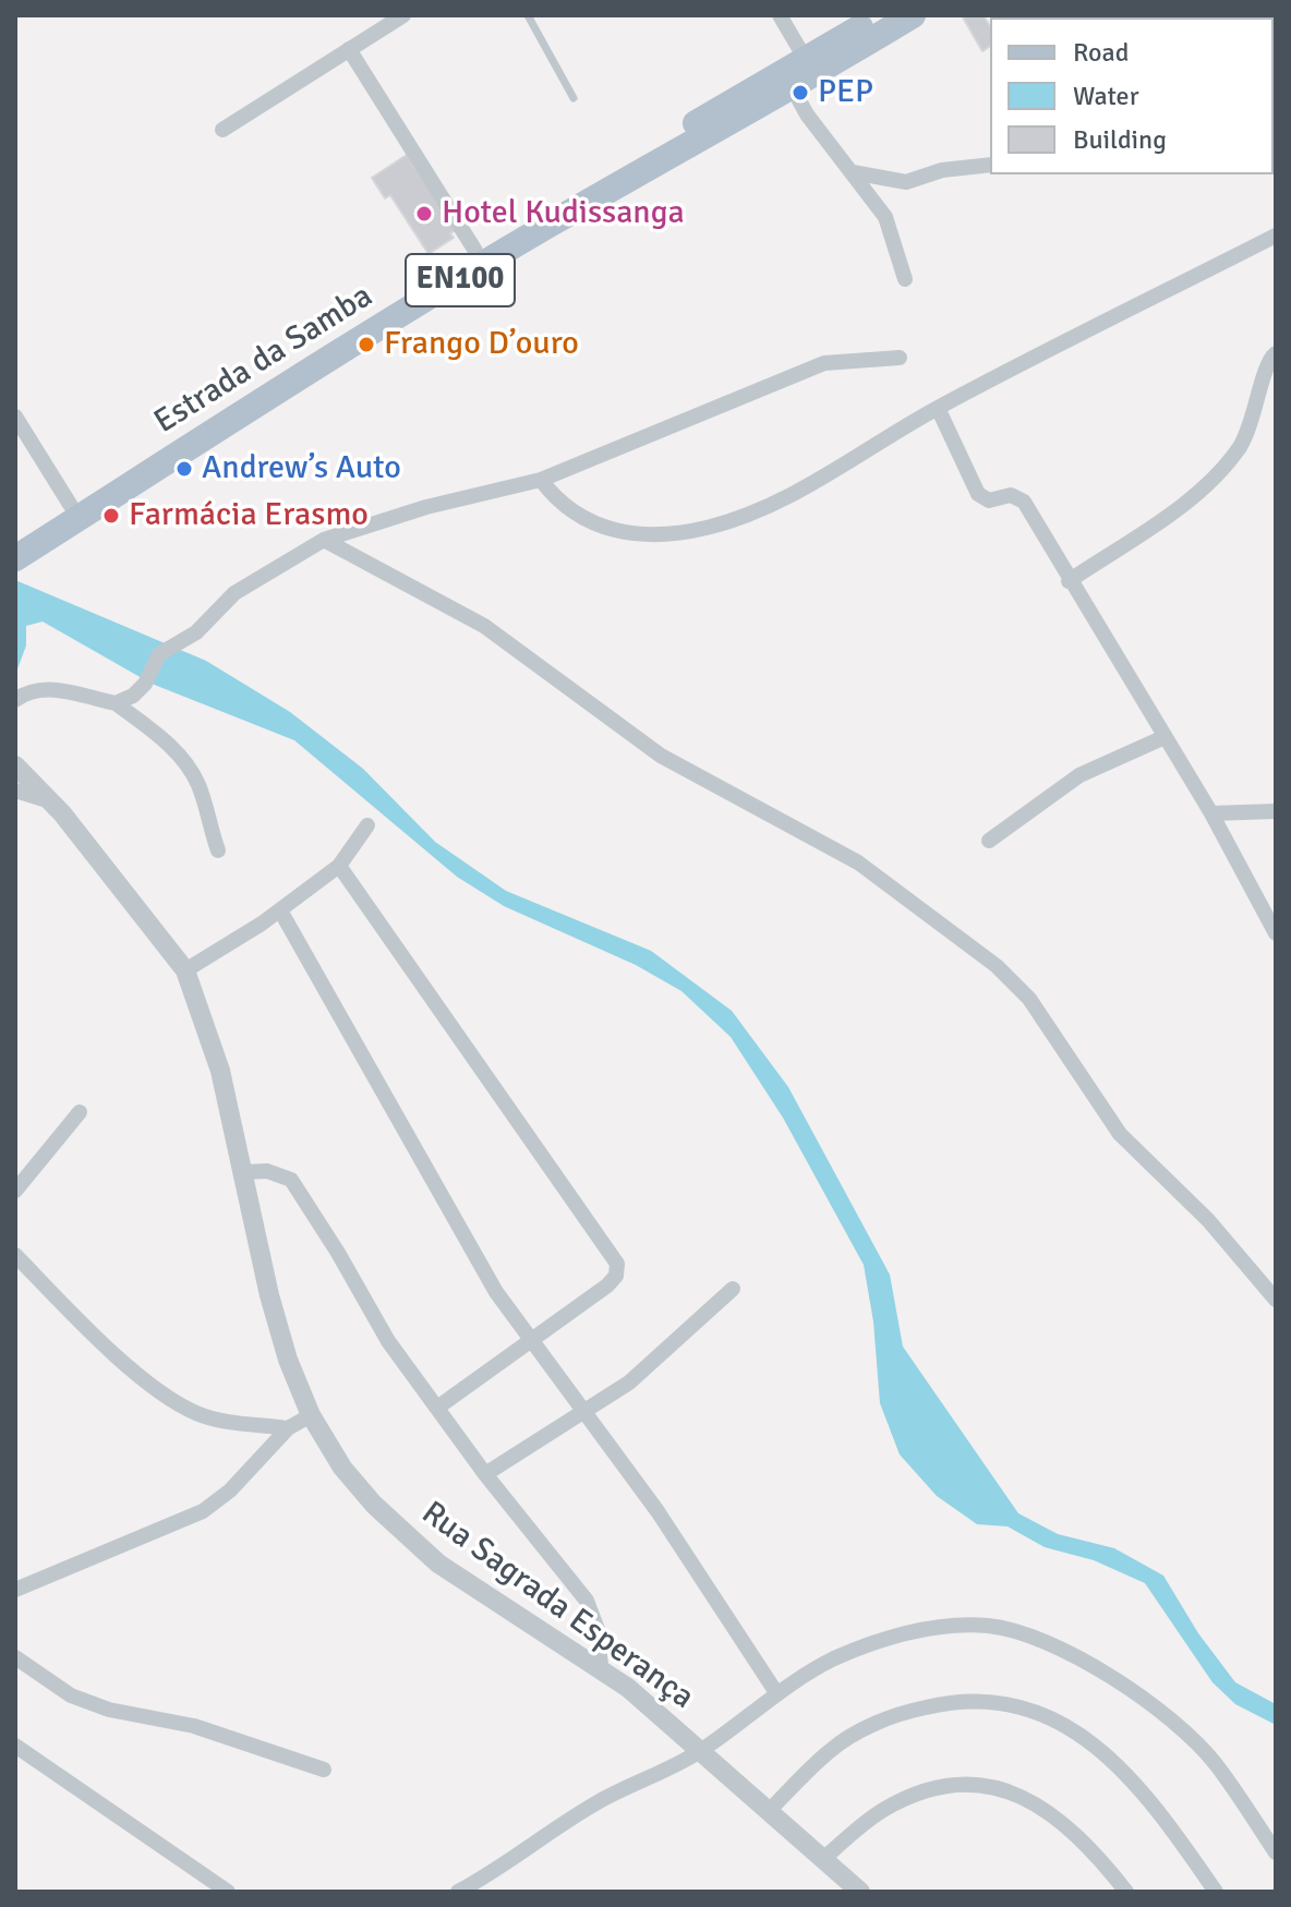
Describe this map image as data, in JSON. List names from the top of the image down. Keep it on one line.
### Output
{"streets":{"main road":["EN100","Estrada da Samba"],"street":["Rua Sagrada Esperança"]},"places":["PEP","Hotel Kudissanga","Frango D’ouro","Andrew’s Auto","Farmácia Erasmo"],"legend":["Road","Water","Building"]}
